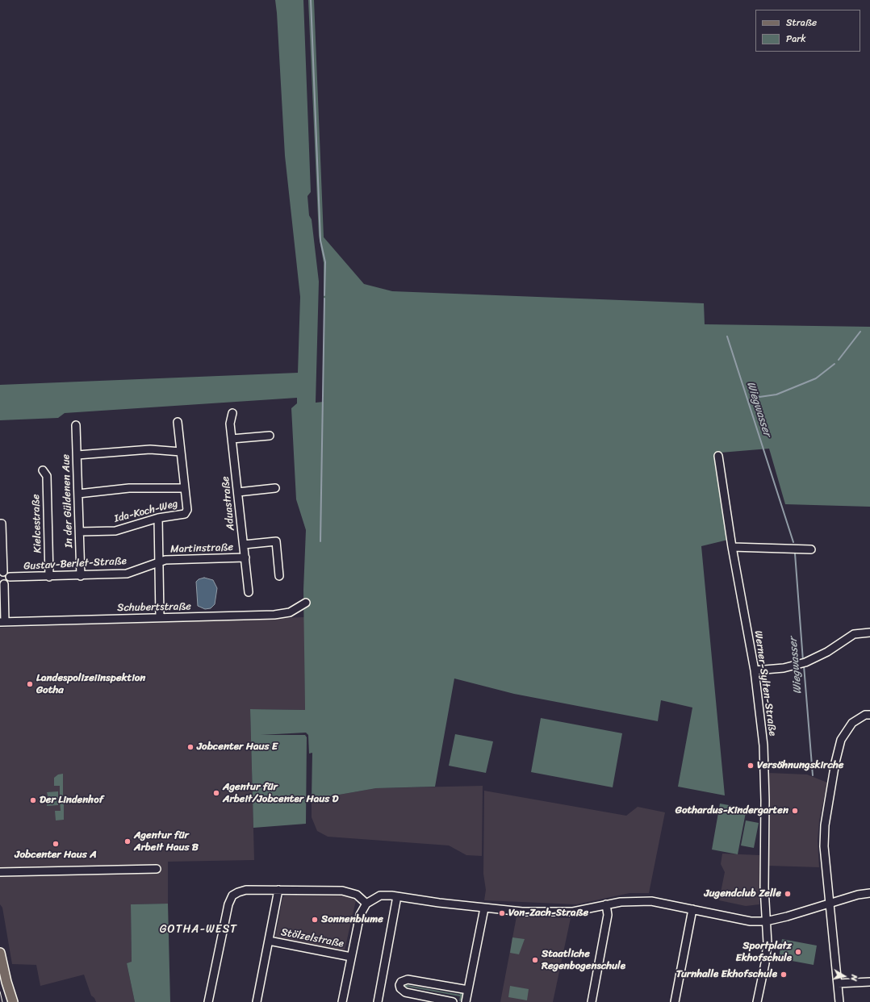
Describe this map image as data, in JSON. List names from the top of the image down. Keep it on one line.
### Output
{"streets":{"street":["In der Güldenen Aue","Aduastraße","Ida-Koch-Weg","Kielcestraße","Martinstraße","Gustav-Berlet-Straße","Schubertstraße","Werner-Sylten-Straße","Stölzelstraße"]},"crossings":[["In der Güldenen Aue","Ida-Koch-Weg"],["In der Güldenen Aue","Gustav-Berlet-Straße"],["Aduastraße","Martinstraße"],["Kielcestraße","Gustav-Berlet-Straße"],["Martinstraße","Gustav-Berlet-Straße"]],"districts":["GOTHA-WEST"],"water":["Wiegwasser"],"places":["Landespolizeiinspektion Gotha","Jobcenter Haus E","Versöhnungskirche","Agentur für Arbeit/Jobcenter Haus D","Der Lindenhof","Gothardus-Kindergarten","Agentur für Arbeit Haus B","Jobcenter Haus A","Jugendclub Zelle","Von-Zach-Straße","Sonnenblume","Sportplatz Ekhofschule","Staatliche Regenbogenschule","Turnhalle Ekhofschule"],"legend":["Straße","Park"],"north":"right"}
